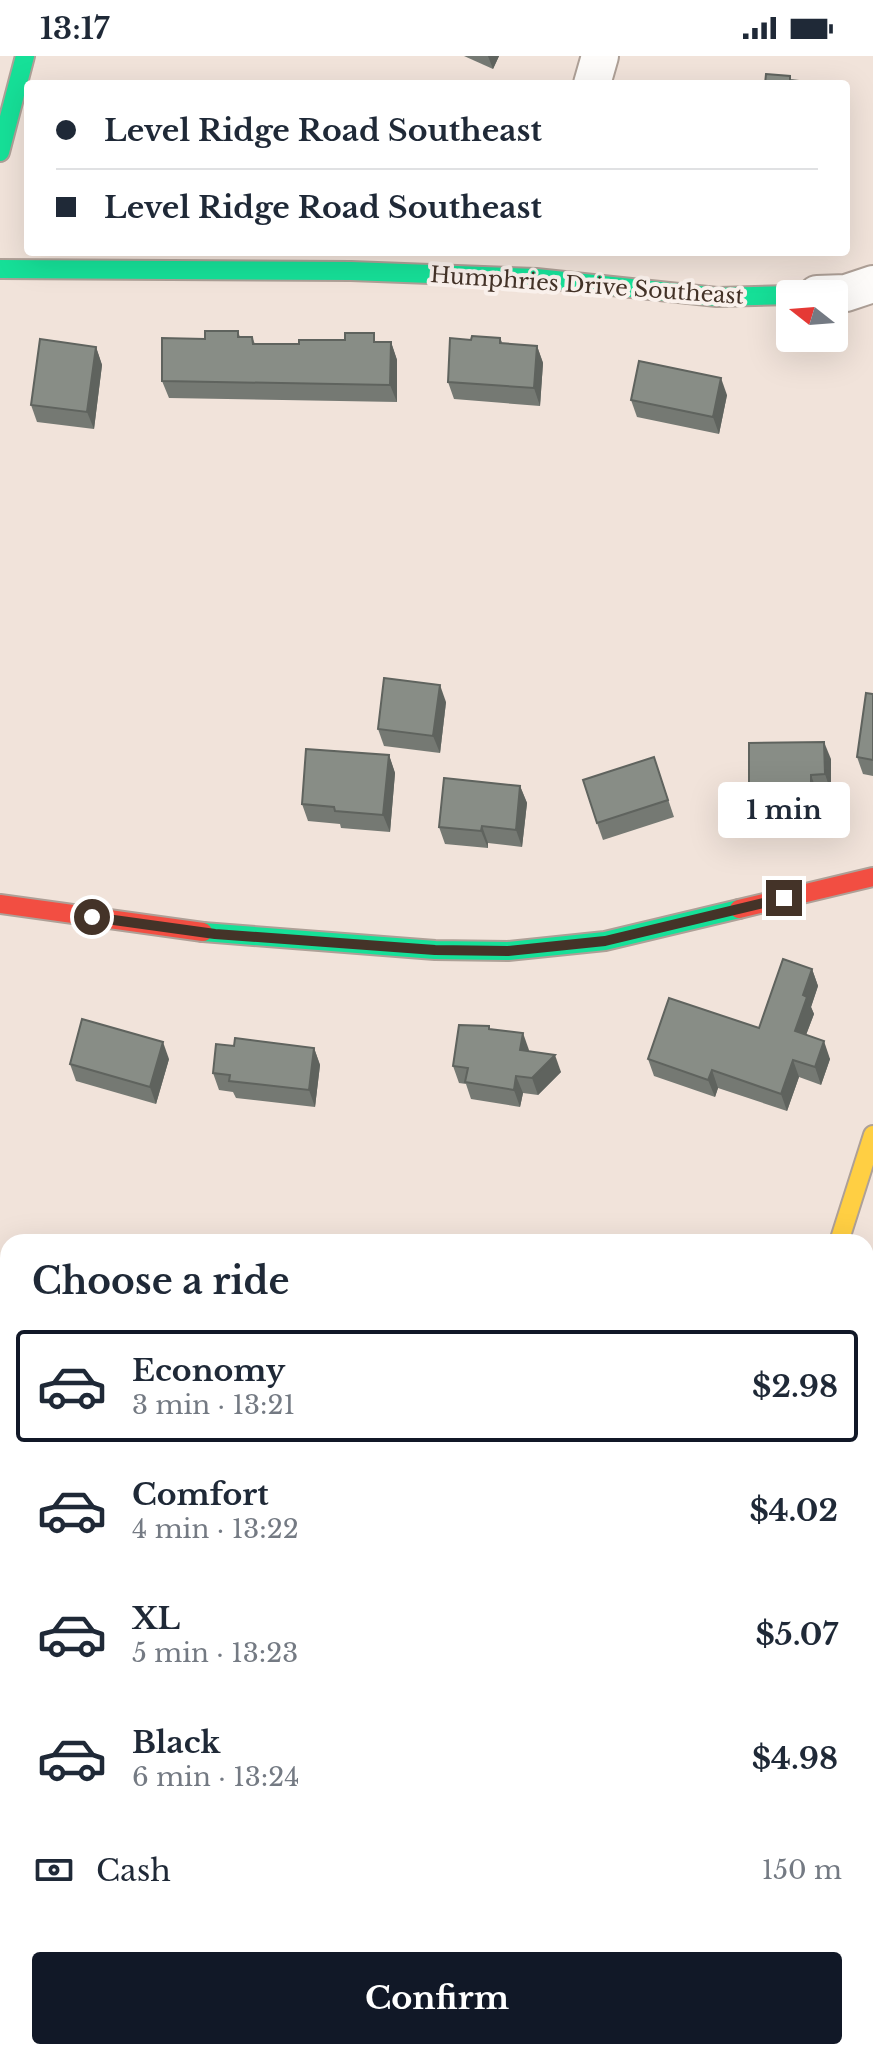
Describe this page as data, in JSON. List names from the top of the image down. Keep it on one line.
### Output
{"streets":{"street":["Humphries Drive Southeast"]},"north":"left","page":{"status":"13:17","banner":["Level Ridge Road Southeast","Level Ridge Road Southeast"],"bubble":"1 min","heading":"Choose a ride","list":[{"name":"Economy","note":"3 min · 13:21","value":"$2.98"},{"name":"Comfort","note":"4 min · 13:22","value":"$4.02"},{"name":"XL","note":"5 min · 13:23","value":"$5.07"},{"name":"Black","note":"6 min · 13:24","value":"$4.98"}],"pay":["Cash","150 m"],"buttons":"Confirm"}}
